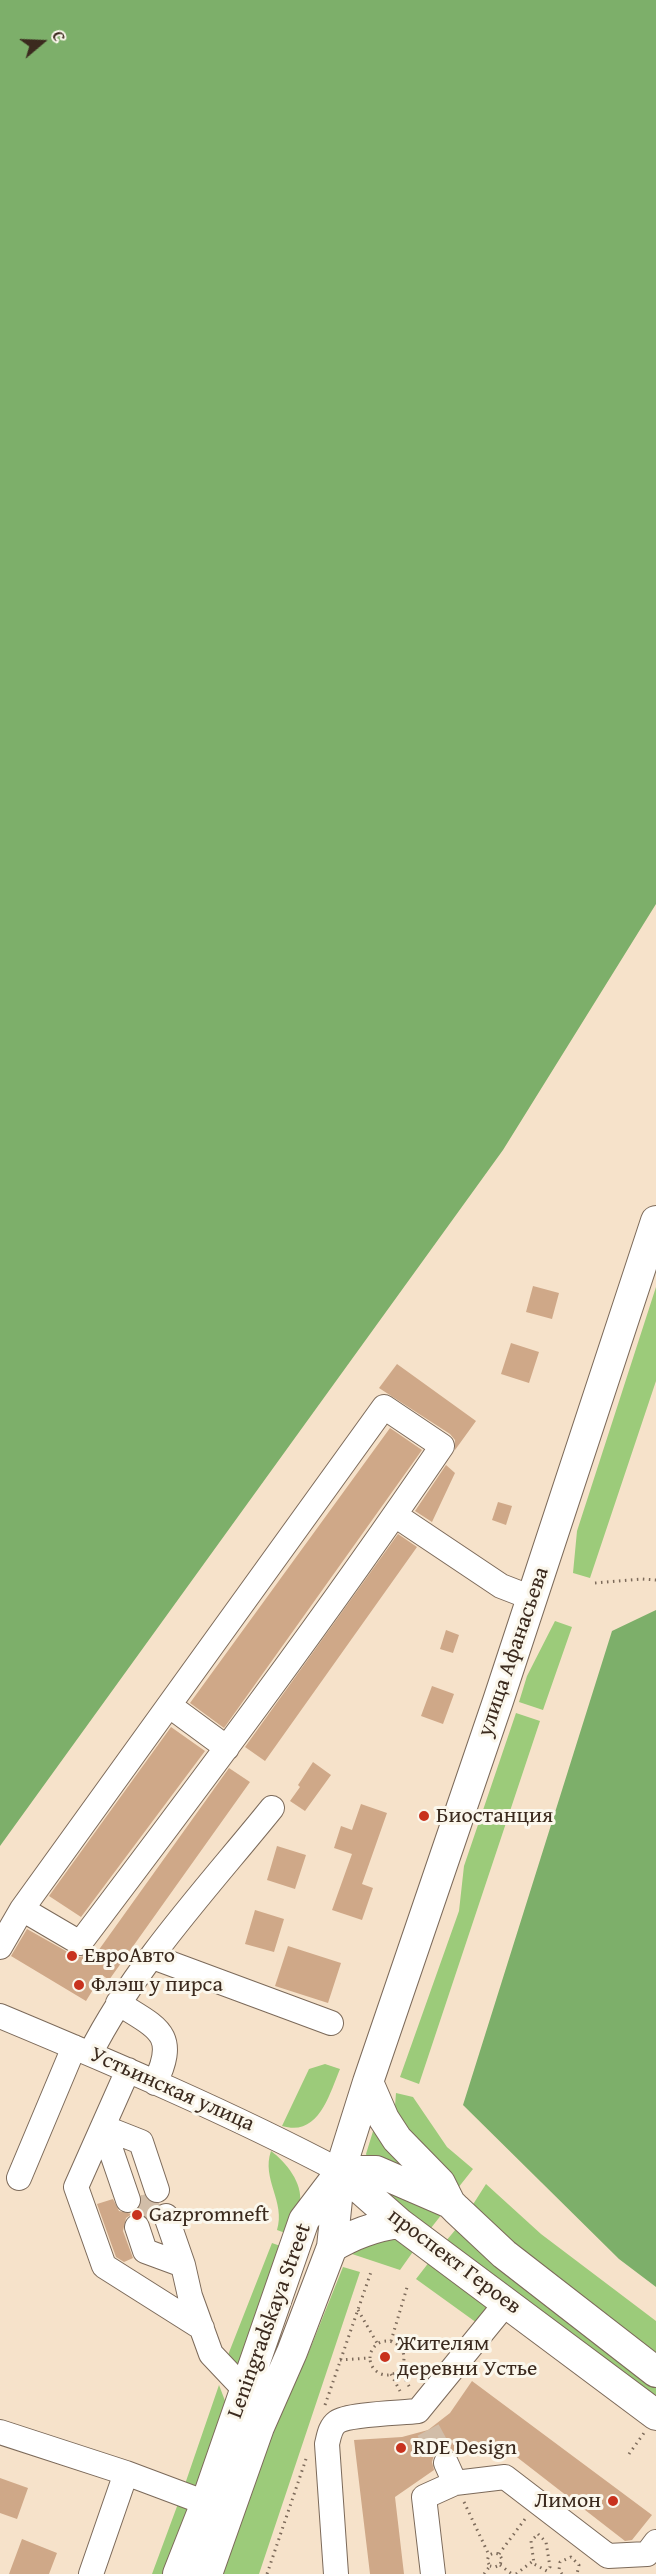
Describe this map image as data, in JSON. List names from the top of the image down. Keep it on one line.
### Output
{"streets":{"main road":["улица Афанасьева","проспект Героев","Leningradskaya Street"],"street":["Устьинская улица"]},"crossings":[["улица Афанасьева","Устьинская улица"],["улица Афанасьева","проспект Героев"],["улица Афанасьева","Leningradskaya Street"],["Устьинская улица","проспект Героев"],["Устьинская улица","Leningradskaya Street"],["проспект Героев","Leningradskaya Street"]],"places":["Биостанция","ЕвроАвто","Флэш у пирса","Gazpromneft","Жителям деревни Устье","RDE Design","Лимон"],"north":"right"}
